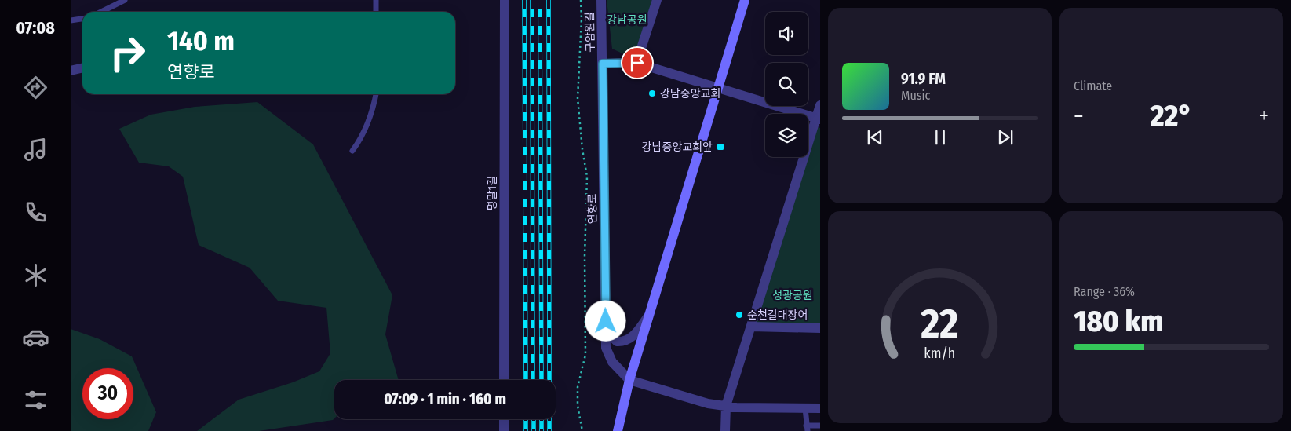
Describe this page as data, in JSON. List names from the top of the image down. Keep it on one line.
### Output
{"streets":{"street":["구암원길","명말1길","연향로"]},"crossings":[["구암원길","연향로"]],"parks":["강남공원","성광공원"],"places":{"other":["강남중앙교회","순천갈대장어"],"transit":["강남중앙교회앞"]},"page":{"tabs":"07:08","tile":["Climate",["Range · 36%","180 km"]],"turn":["140 m","연향로"],"song":["91.9 FM","Music"],"heat":["−","22°","+"],"limit":"30","trip":"07:09 · 1 min · 160 m","gauge":["22","km/h"]}}
